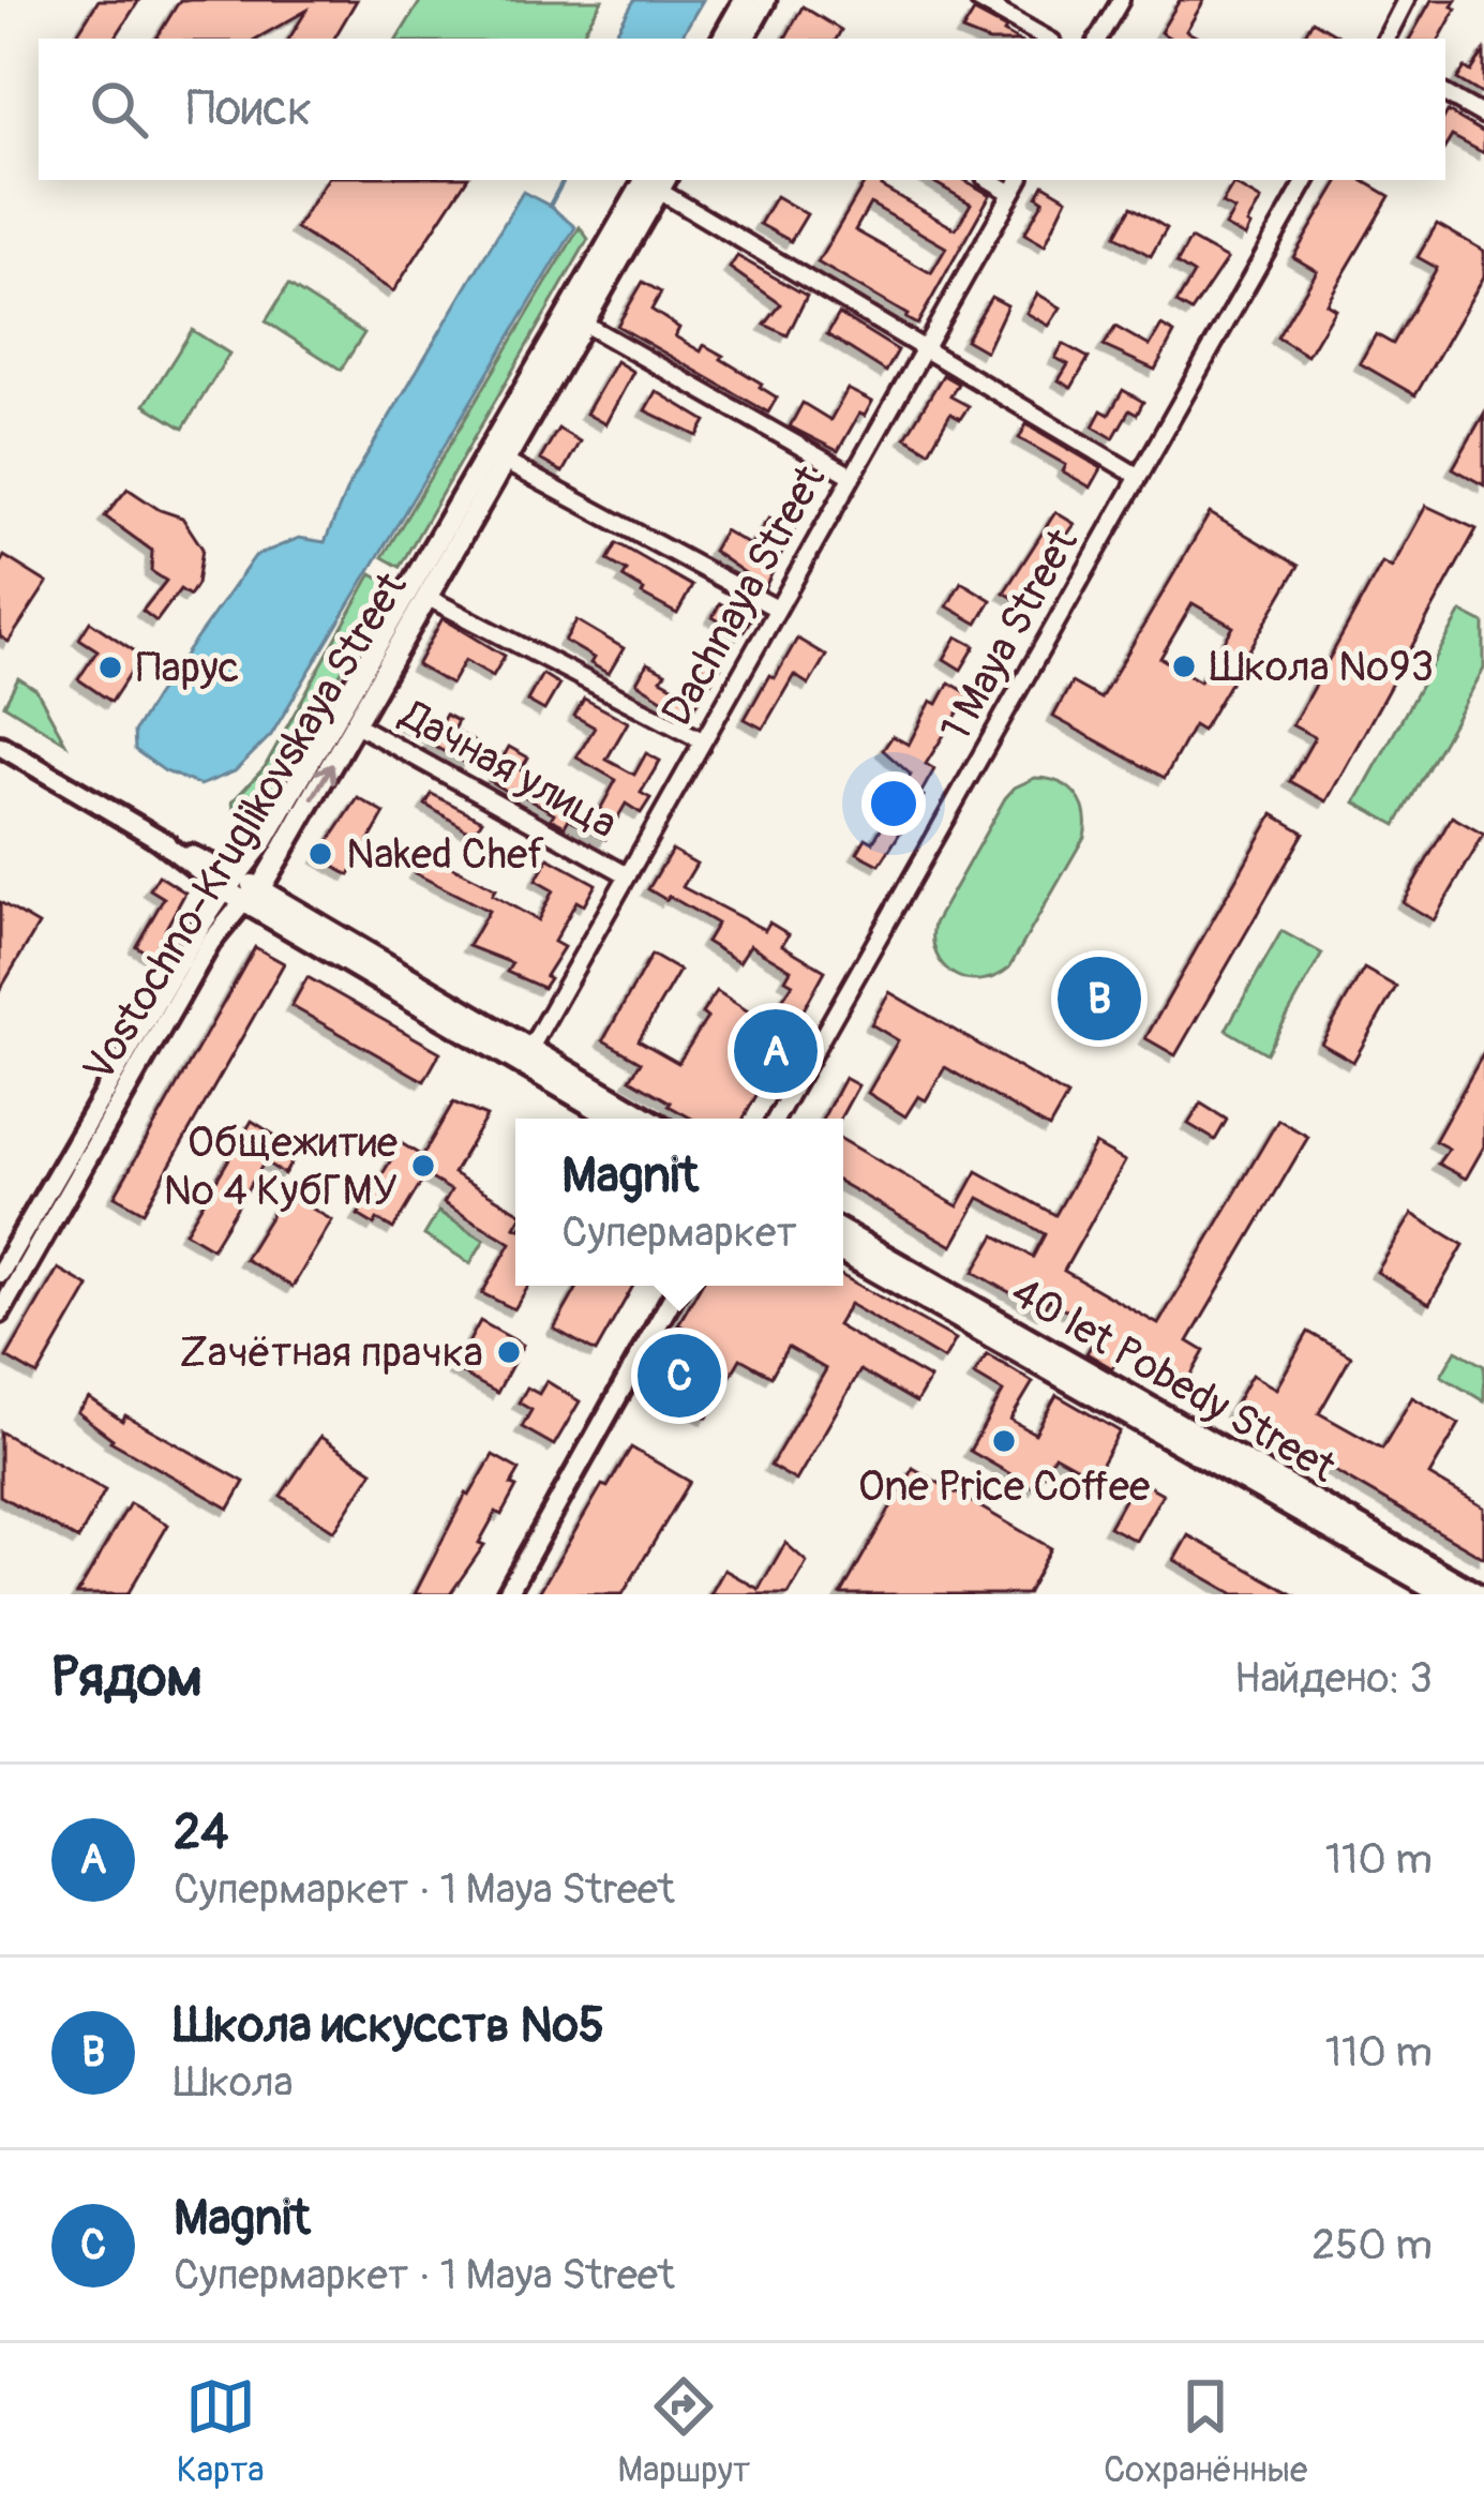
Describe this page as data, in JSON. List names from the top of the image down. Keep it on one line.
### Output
{"streets":{"main road":["Vostochno-Kruglikovskaya Street","40 let Pobedy Street"],"street":["Dachnaya Street","1 Maya Street","Дачная улица"]},"crossings":[["Dachnaya Street","Дачная улица"],["Дачная улица","Vostochno-Kruglikovskaya Street"]],"places":["Школа №93","Парус","Naked Chef","Общежитие № 4 КубГМУ","Zачётная прачка","One Price Coffee"],"page":{"search":"Поиск","pins":["B","A","C"],"popup":["Magnit","Супермаркет"],"heading":["Рядом","Найдено: 3"],"list":[{"mark":"A","name":"24","note":"Супермаркет · 1 Maya Street","value":"110 m"},{"mark":"B","name":"Школа искусств №5","note":"Школа","value":"110 m"},{"mark":"C","name":"Magnit","note":"Супермаркет · 1 Maya Street","value":"250 m"}],"nav":["Карта","Маршрут","Сохранённые"]}}
